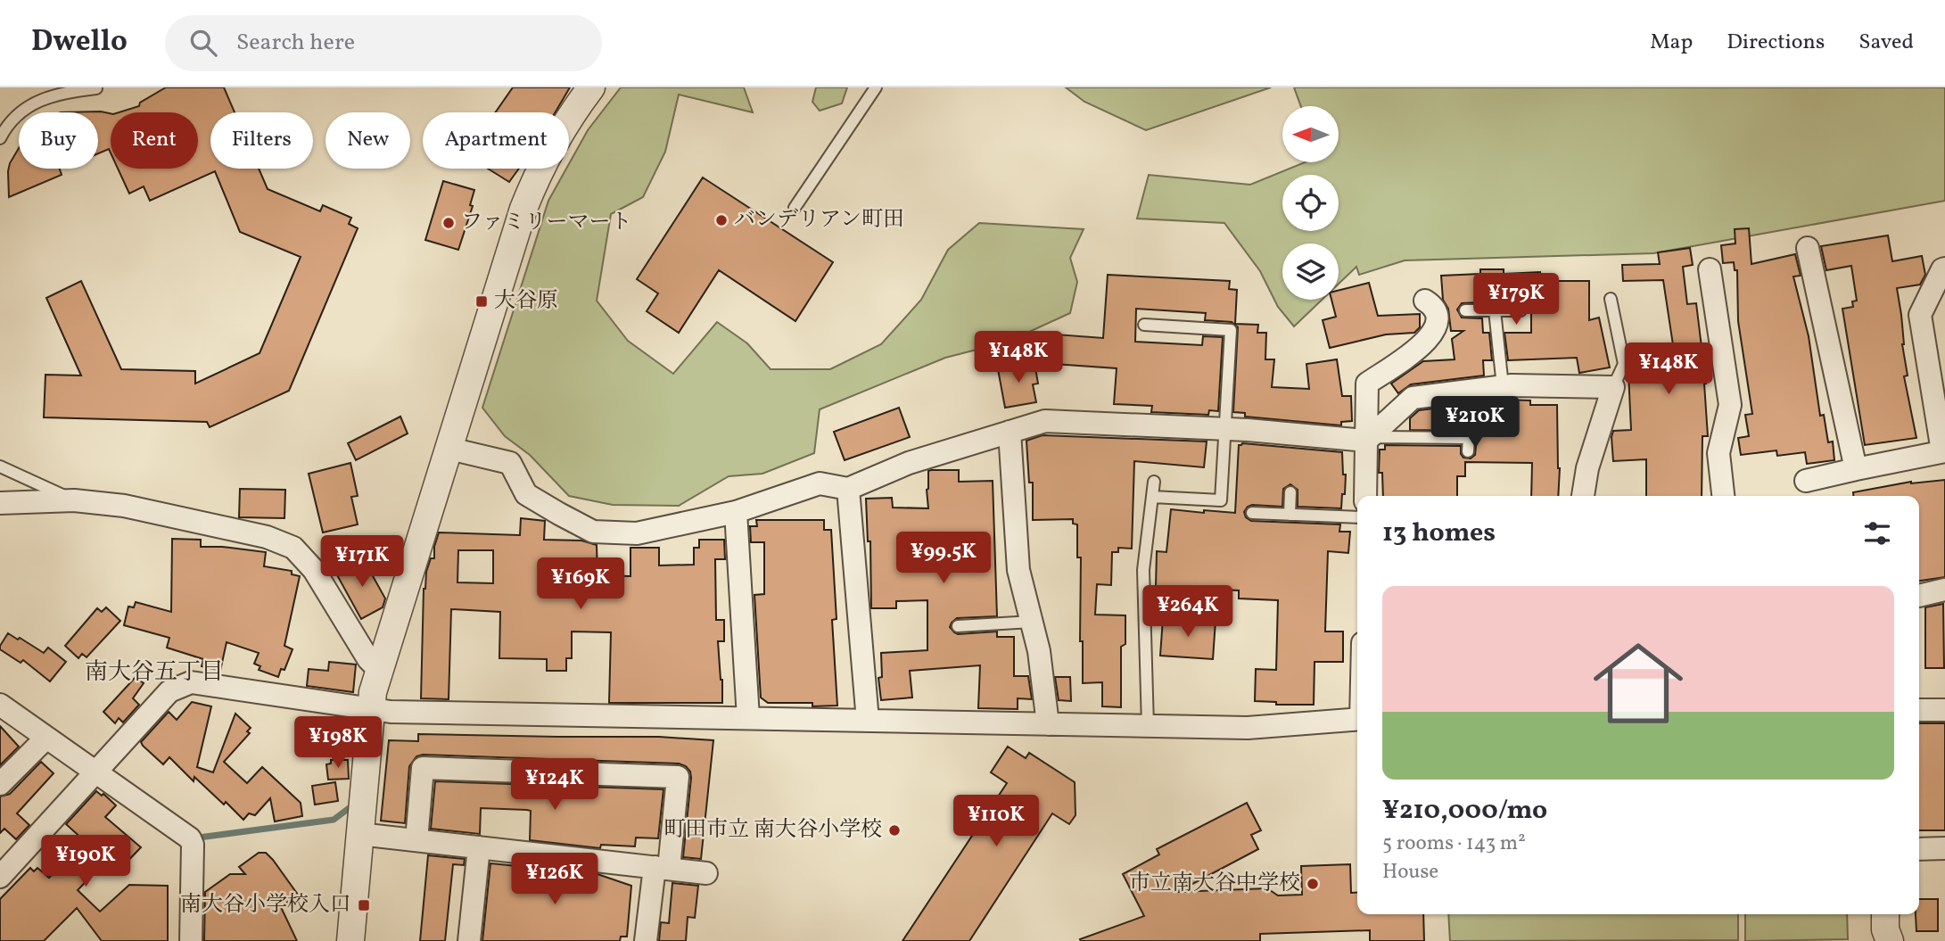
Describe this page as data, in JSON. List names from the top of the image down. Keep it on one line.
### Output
{"districts":["南大谷五丁目"],"places":{"other":["バンデリアン町田","ファミリーマート","町田市立 南大谷小学校","市立南大谷中学校"],"transit":["大谷原","南大谷小学校入口"]},"north":"left","page":{"header":"Dwello","search":"Search here","nav":["Map","Directions","Saved"],"chip":["Buy","Rent","Filters","New","Apartment"],"price":["¥179K","¥148K","¥148K","¥210K","¥99.5K","¥171K","¥169K","¥264K","¥198K","¥124K","¥110K","¥190K","¥126K"],"heading":"13 homes","list":[{"name":"¥210,000/mo","note":"5 rooms · 143 m² · House"}]}}
